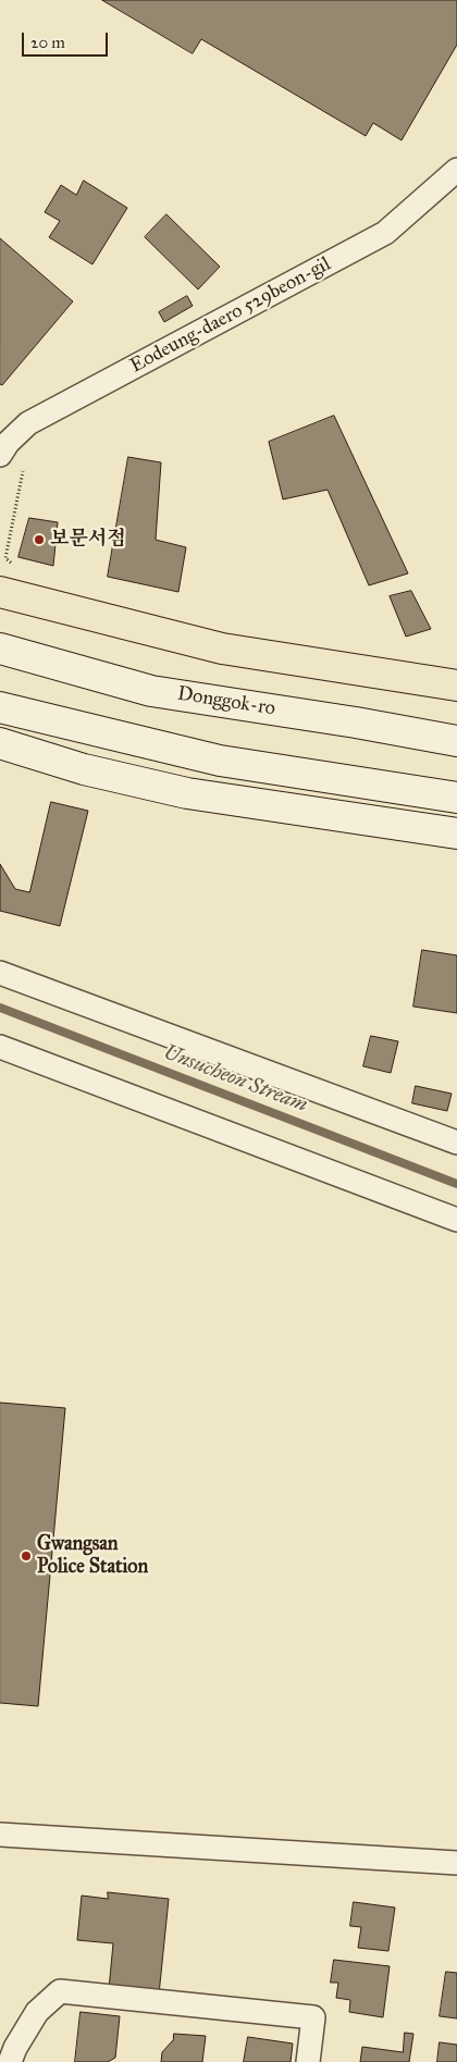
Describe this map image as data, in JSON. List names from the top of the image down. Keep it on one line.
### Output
{"streets":{"main road":["Donggok-ro"],"street":["Eodeung-daero 529beon-gil"]},"water":["Unsucheon Stream"],"places":["보문서점","Gwangsan Police Station"],"scale_bar":"20 m"}
